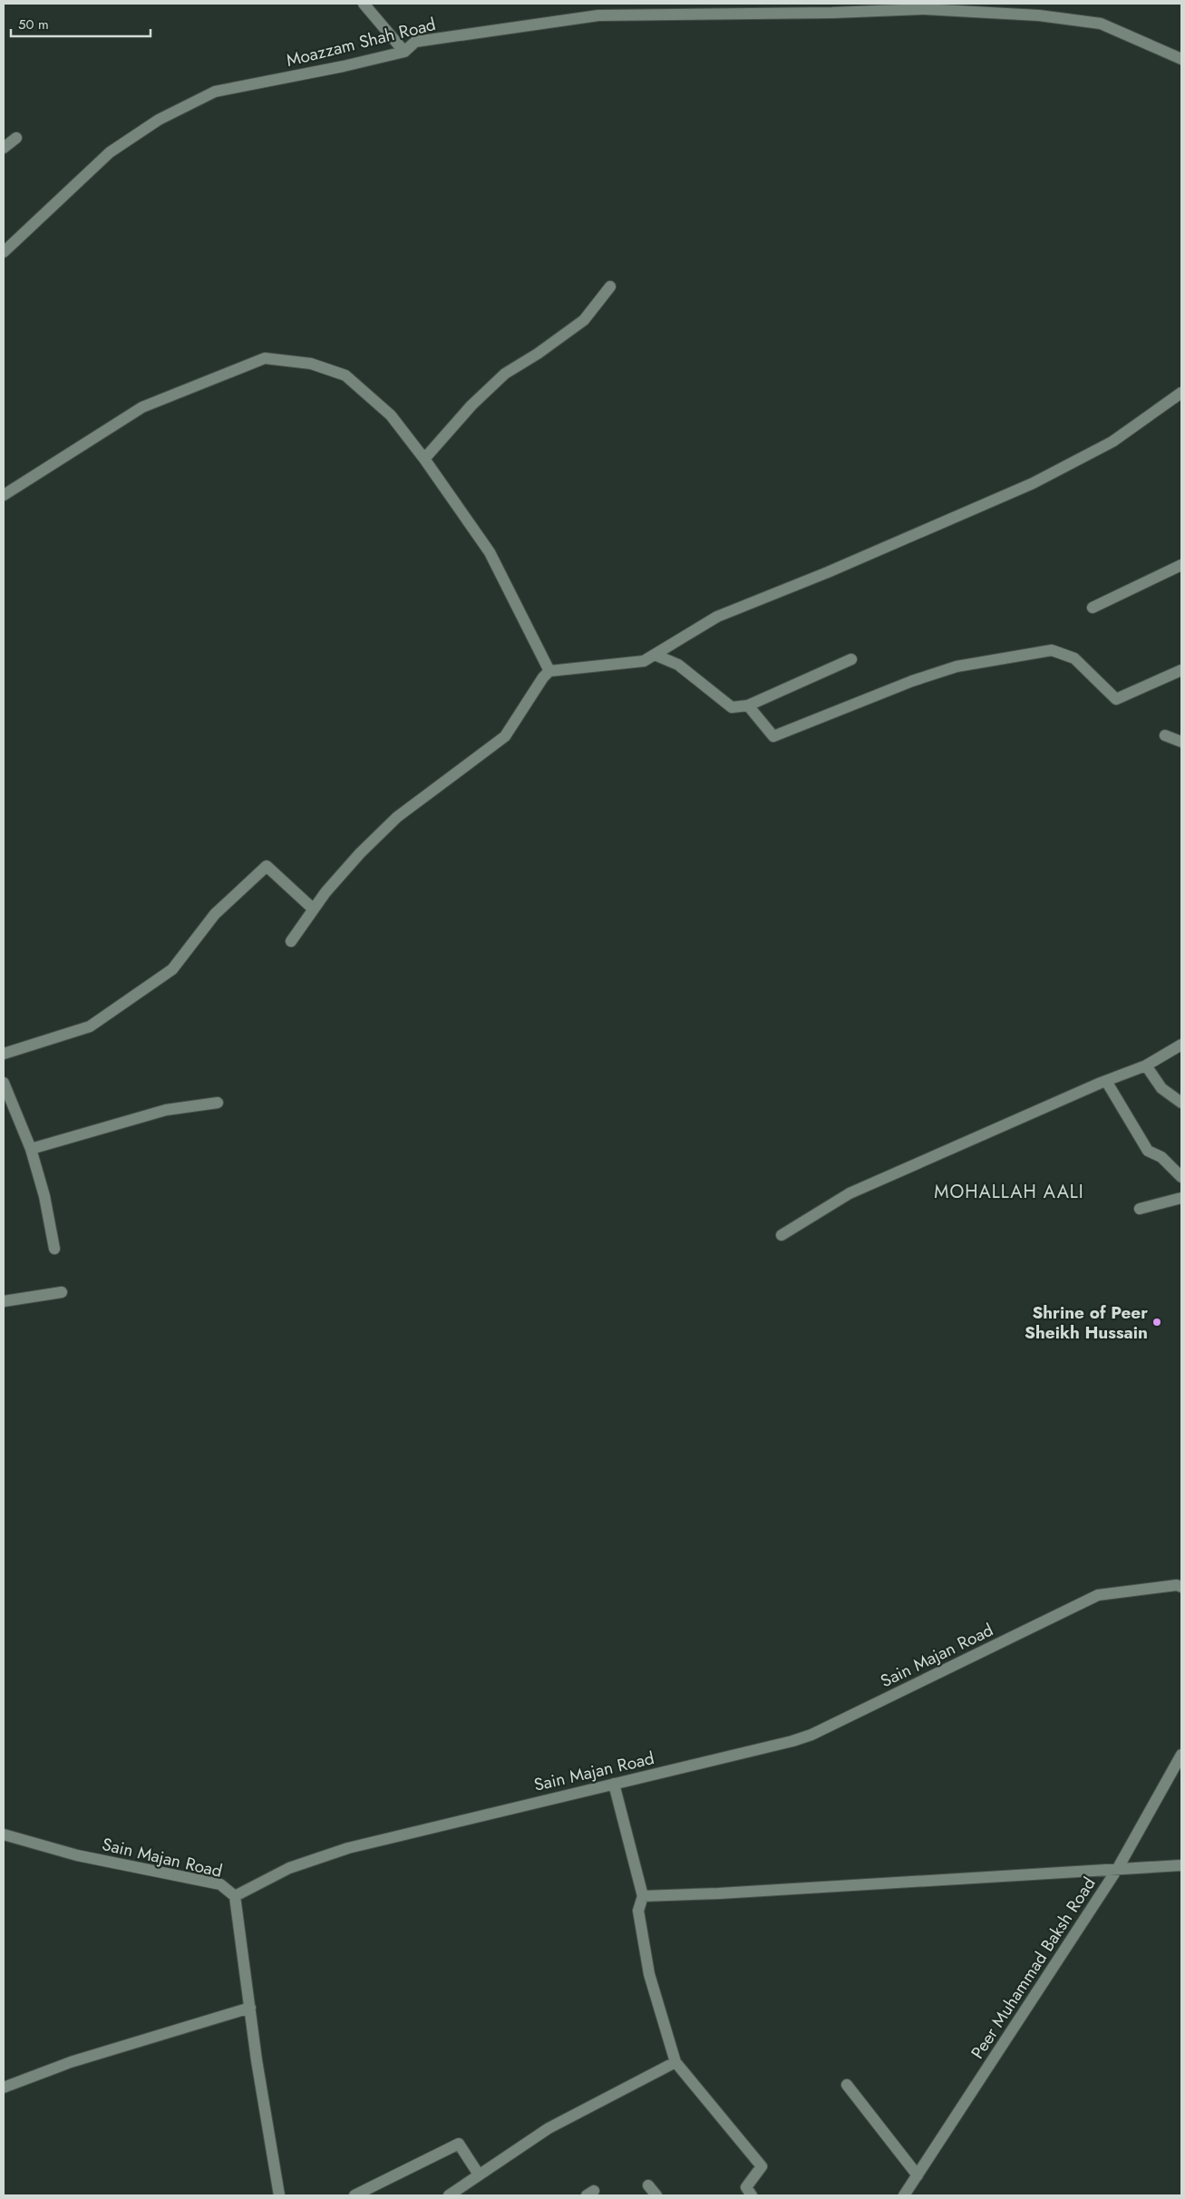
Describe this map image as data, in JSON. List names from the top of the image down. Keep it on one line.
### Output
{"streets":{"street":["Moazzam Shah Road","Sain Majan Road","Peer Muhammad Baksh Road"]},"districts":["MOHALLAH AALI"],"places":["Shrine of Peer Sheikh Hussain"],"scale_bar":"50 m"}
